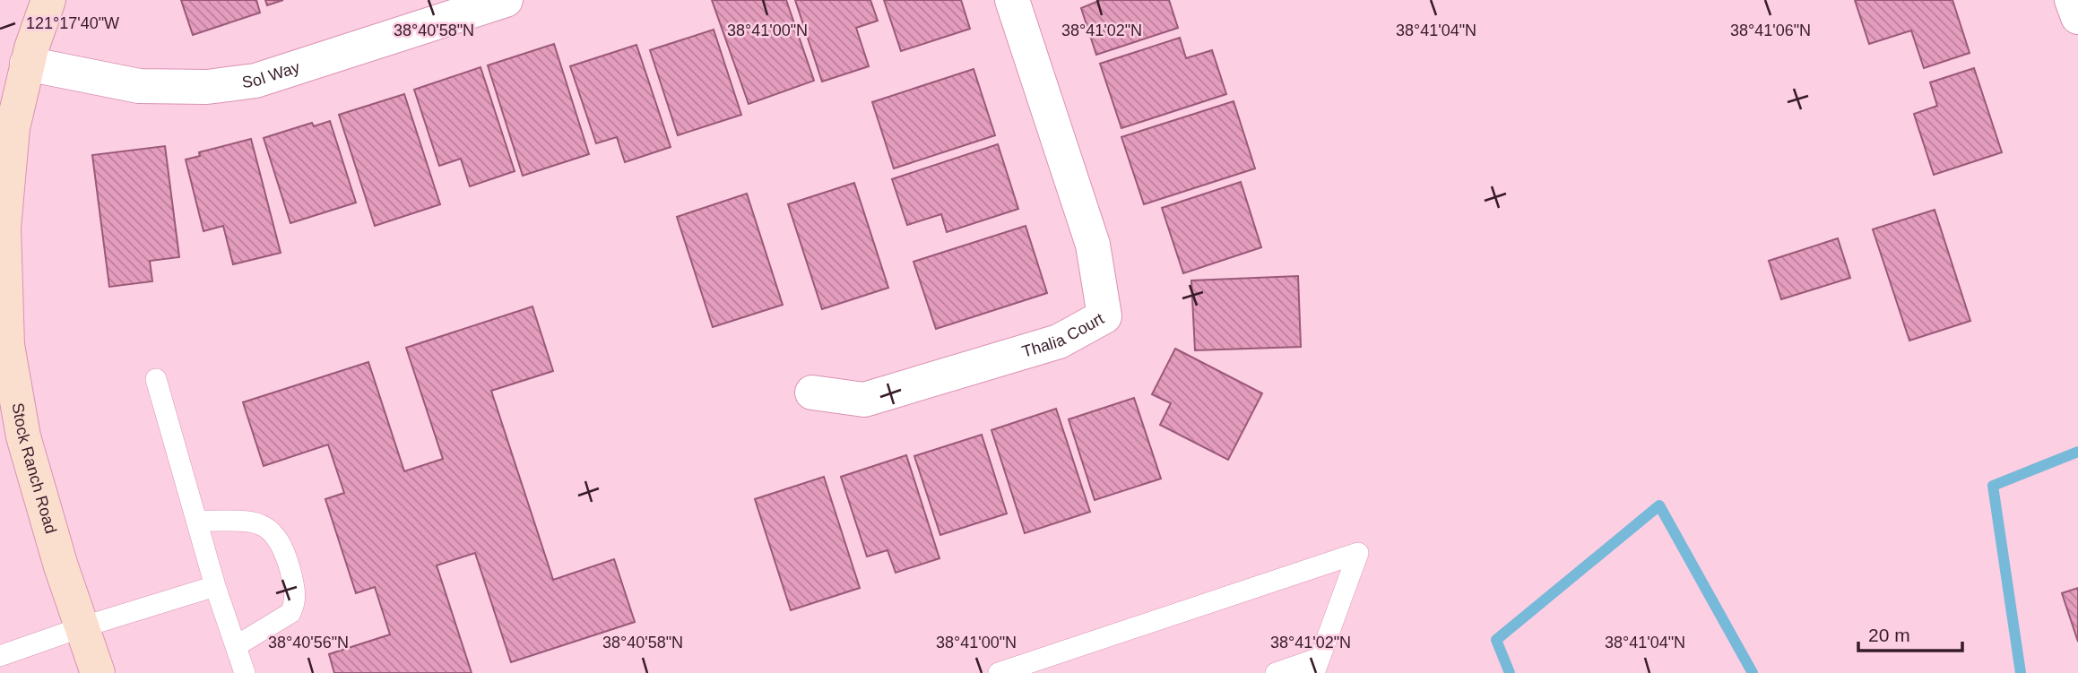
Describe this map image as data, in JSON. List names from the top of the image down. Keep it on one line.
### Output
{"streets":{"street":["Sol Way","Thalia Court","Stock Ranch Road"]},"crossings":[["Sol Way","Stock Ranch Road"]],"scale_bar":"20 m","coordinates":["121°17'40\"W","38°40'58\"N","38°41'00\"N","38°41'02\"N","38°41'04\"N","38°41'06\"N","38°40'56\"N"]}
